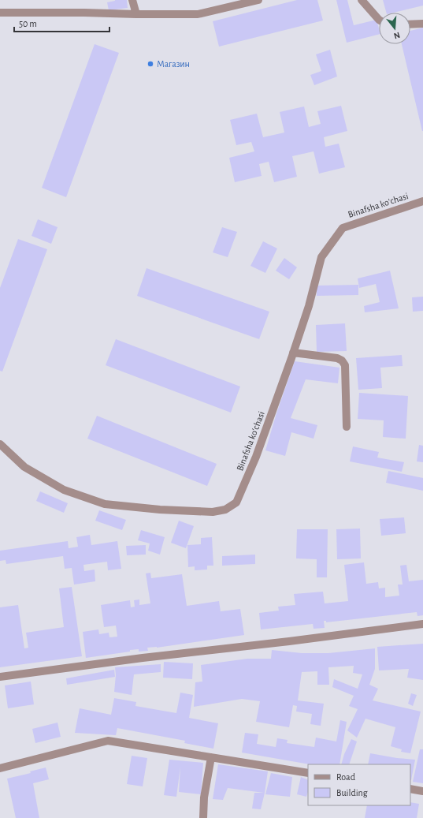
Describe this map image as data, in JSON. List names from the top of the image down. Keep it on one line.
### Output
{"streets":{"street":["Binafsha koʻchasi"]},"places":["Магазин"],"legend":["Road","Building"],"scale_bar":"50 m","north":"bottom"}
